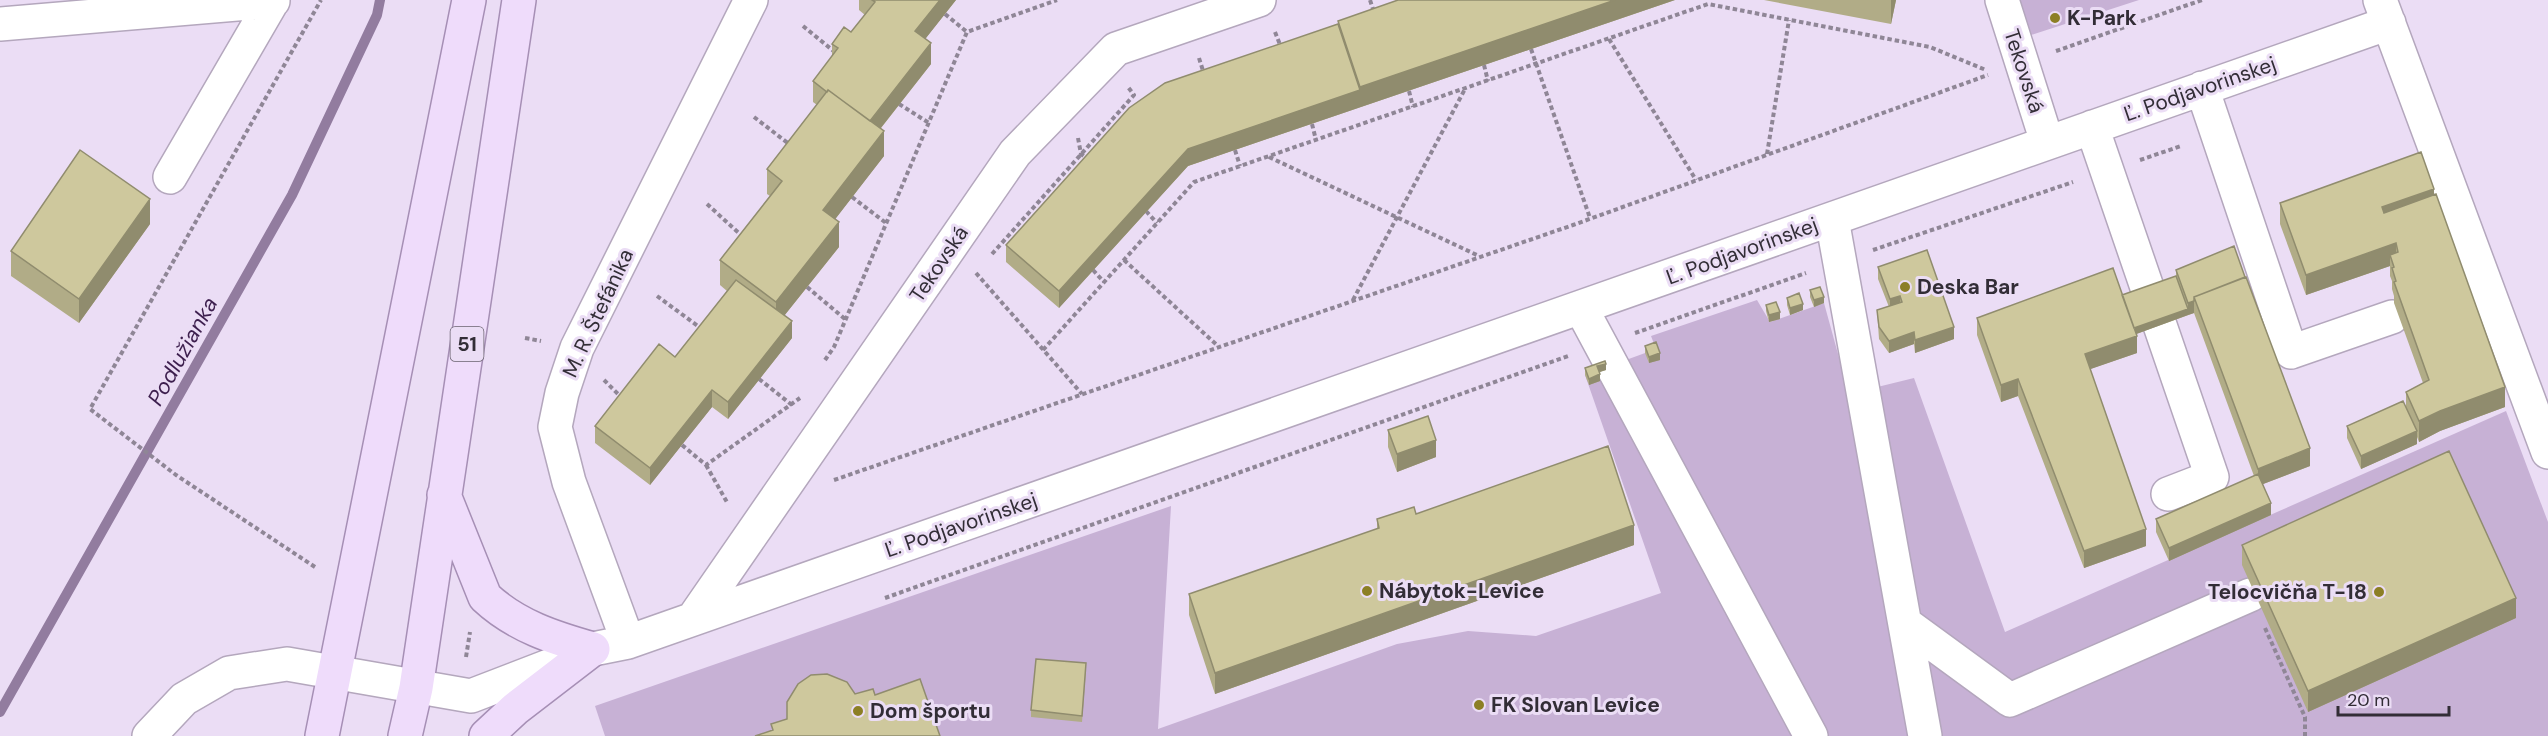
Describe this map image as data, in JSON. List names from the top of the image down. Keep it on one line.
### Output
{"streets":{"main road":["51"],"street":["Tekovská","Ľ. Podjavorinskej","M. R. Štefánika"]},"crossings":[["Tekovská","Ľ. Podjavorinskej"],["Ľ. Podjavorinskej","M. R. Štefánika"],["Ľ. Podjavorinskej","51"]],"water":["Podlužianka"],"places":["K-Park","Deska Bar","Nábytok-Levice","Telocvičňa T-18","FK Slovan Levice","Dom športu"],"scale_bar":"20 m"}
